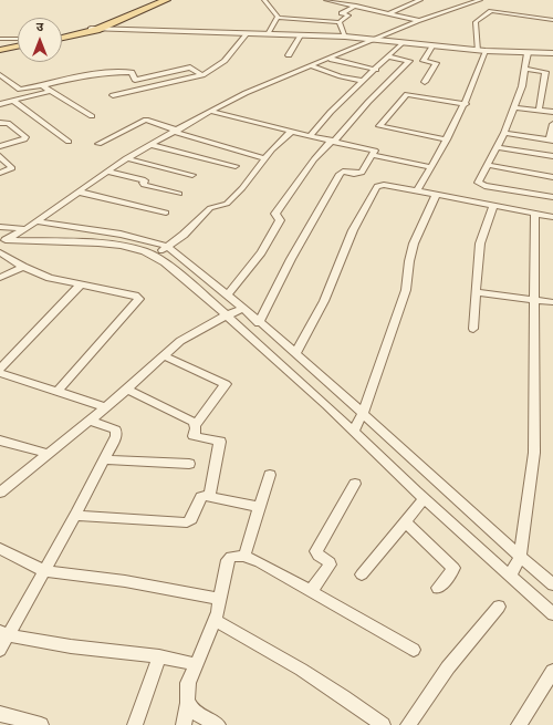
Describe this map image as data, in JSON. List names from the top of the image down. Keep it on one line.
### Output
{"north":"top"}
